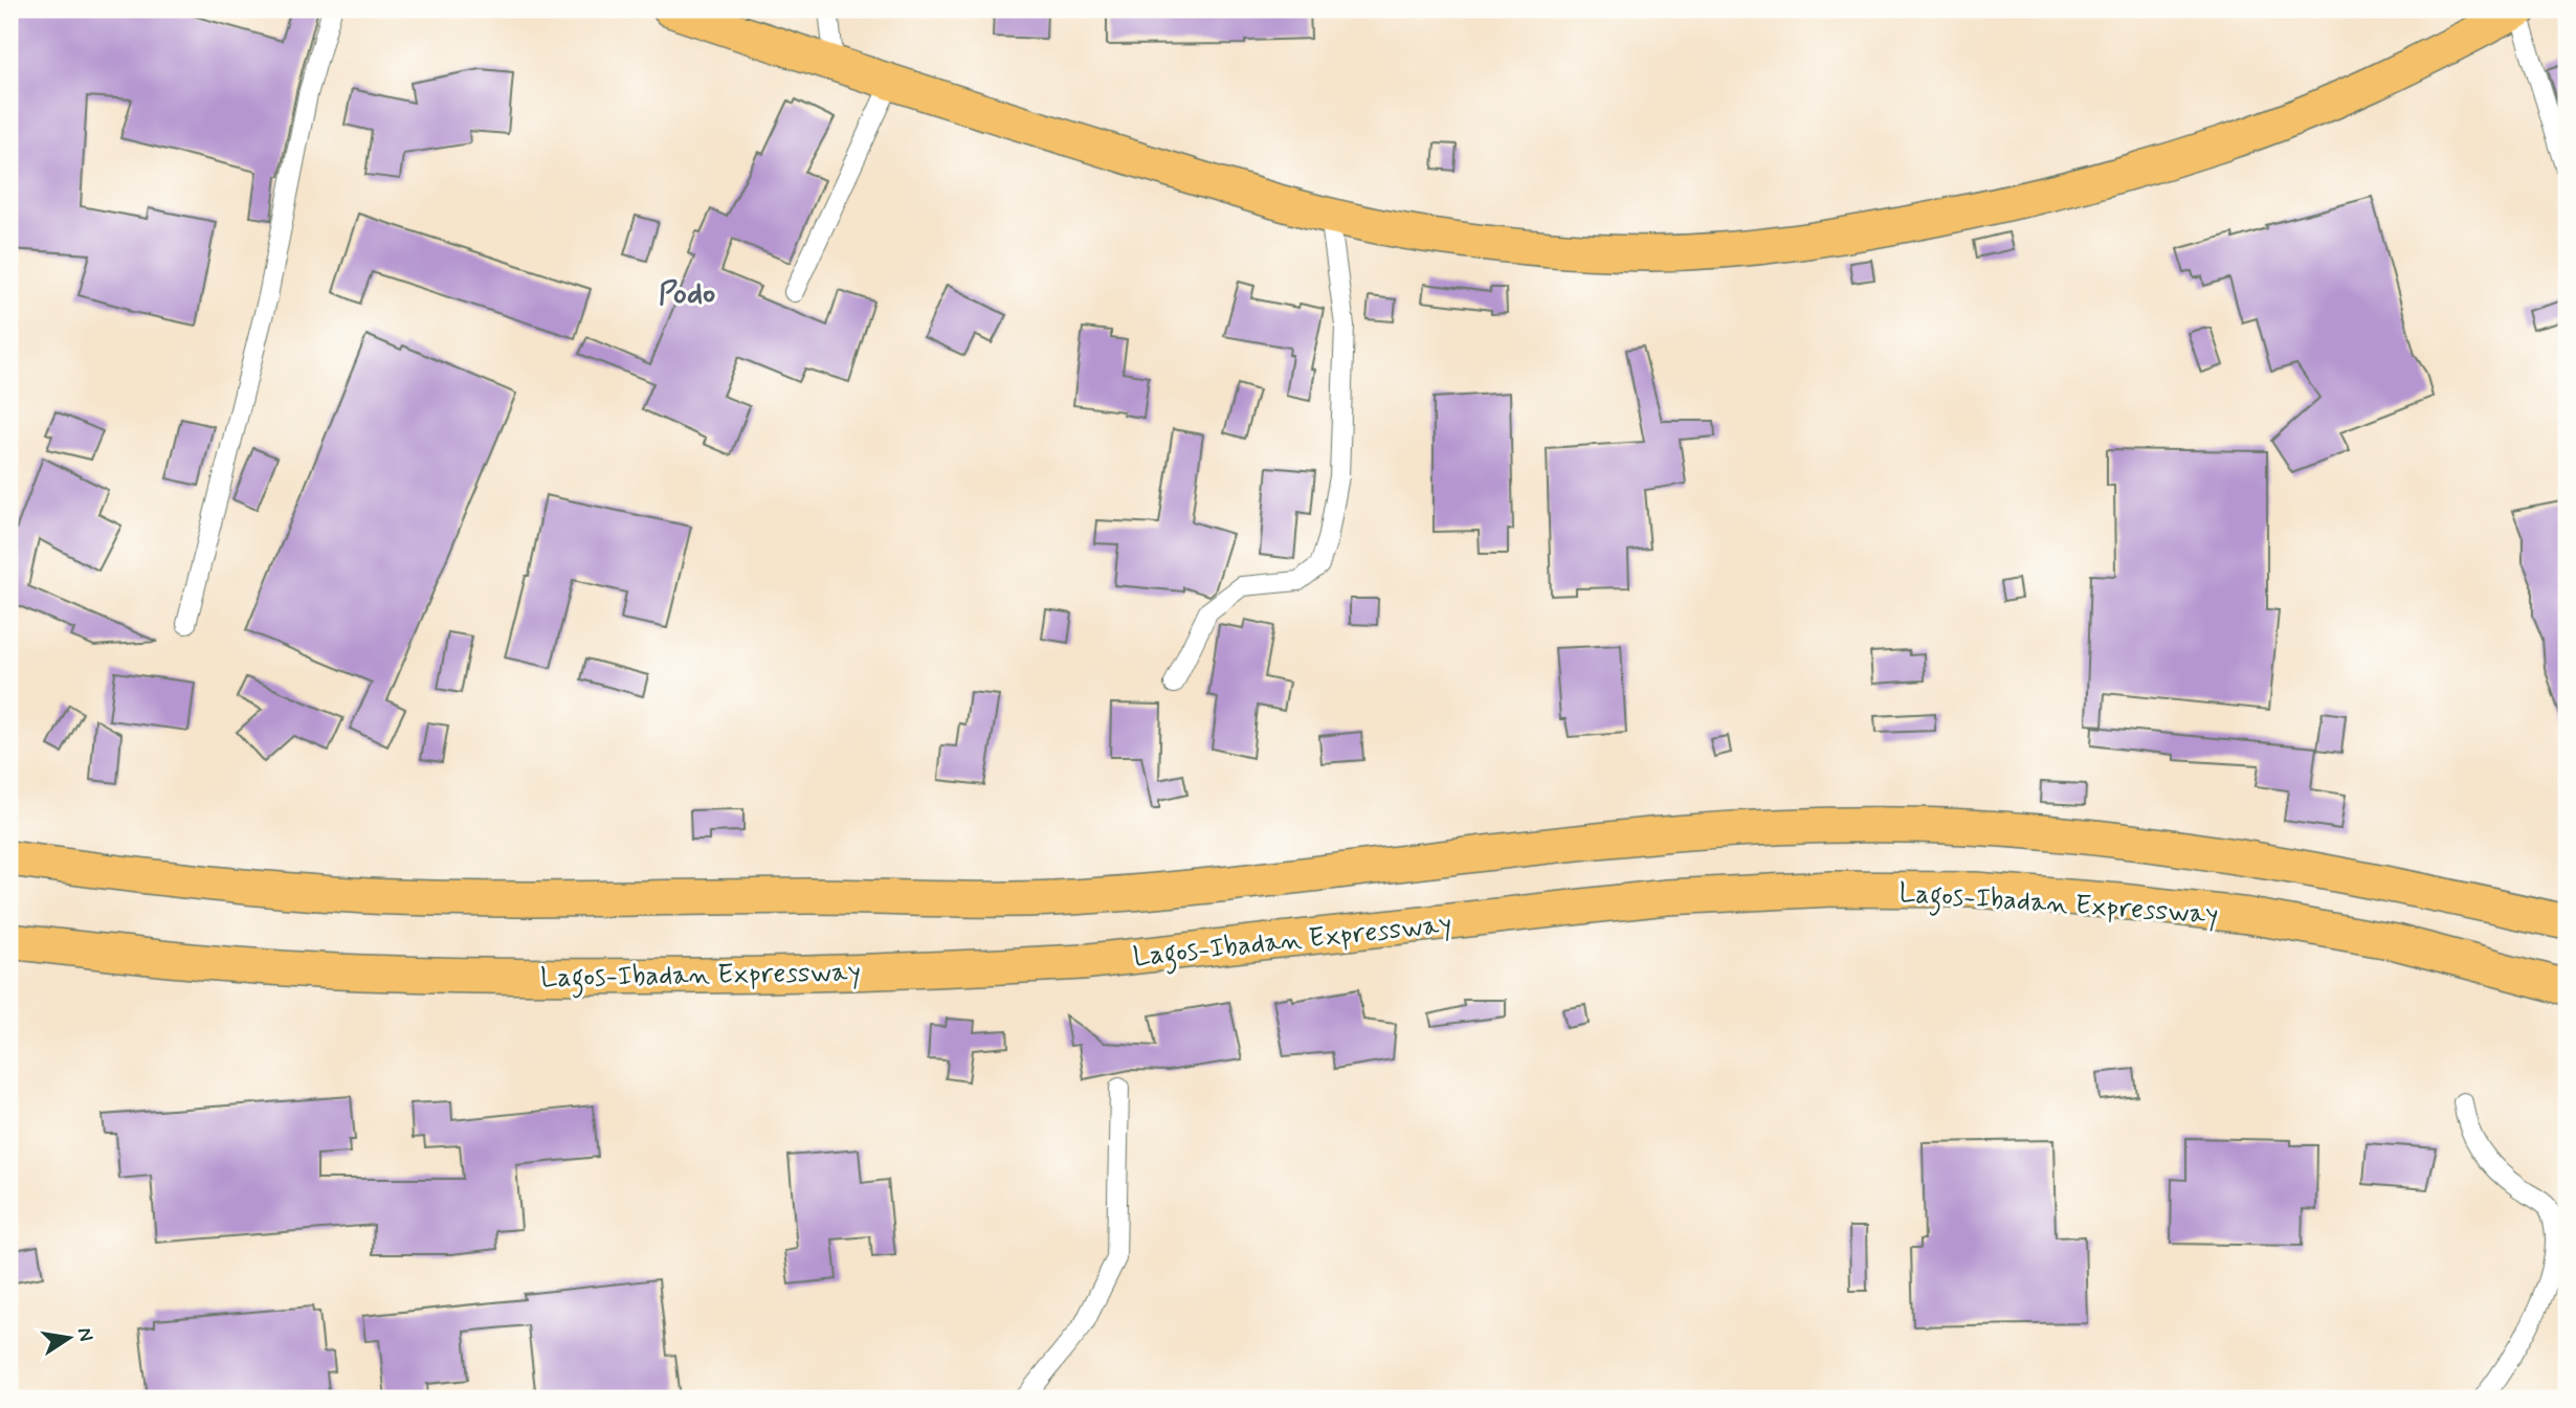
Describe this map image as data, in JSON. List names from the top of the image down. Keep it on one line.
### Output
{"streets":{"highway":["Lagos-Ibadan Expressway"]},"districts":["Podo"],"north":"right"}
